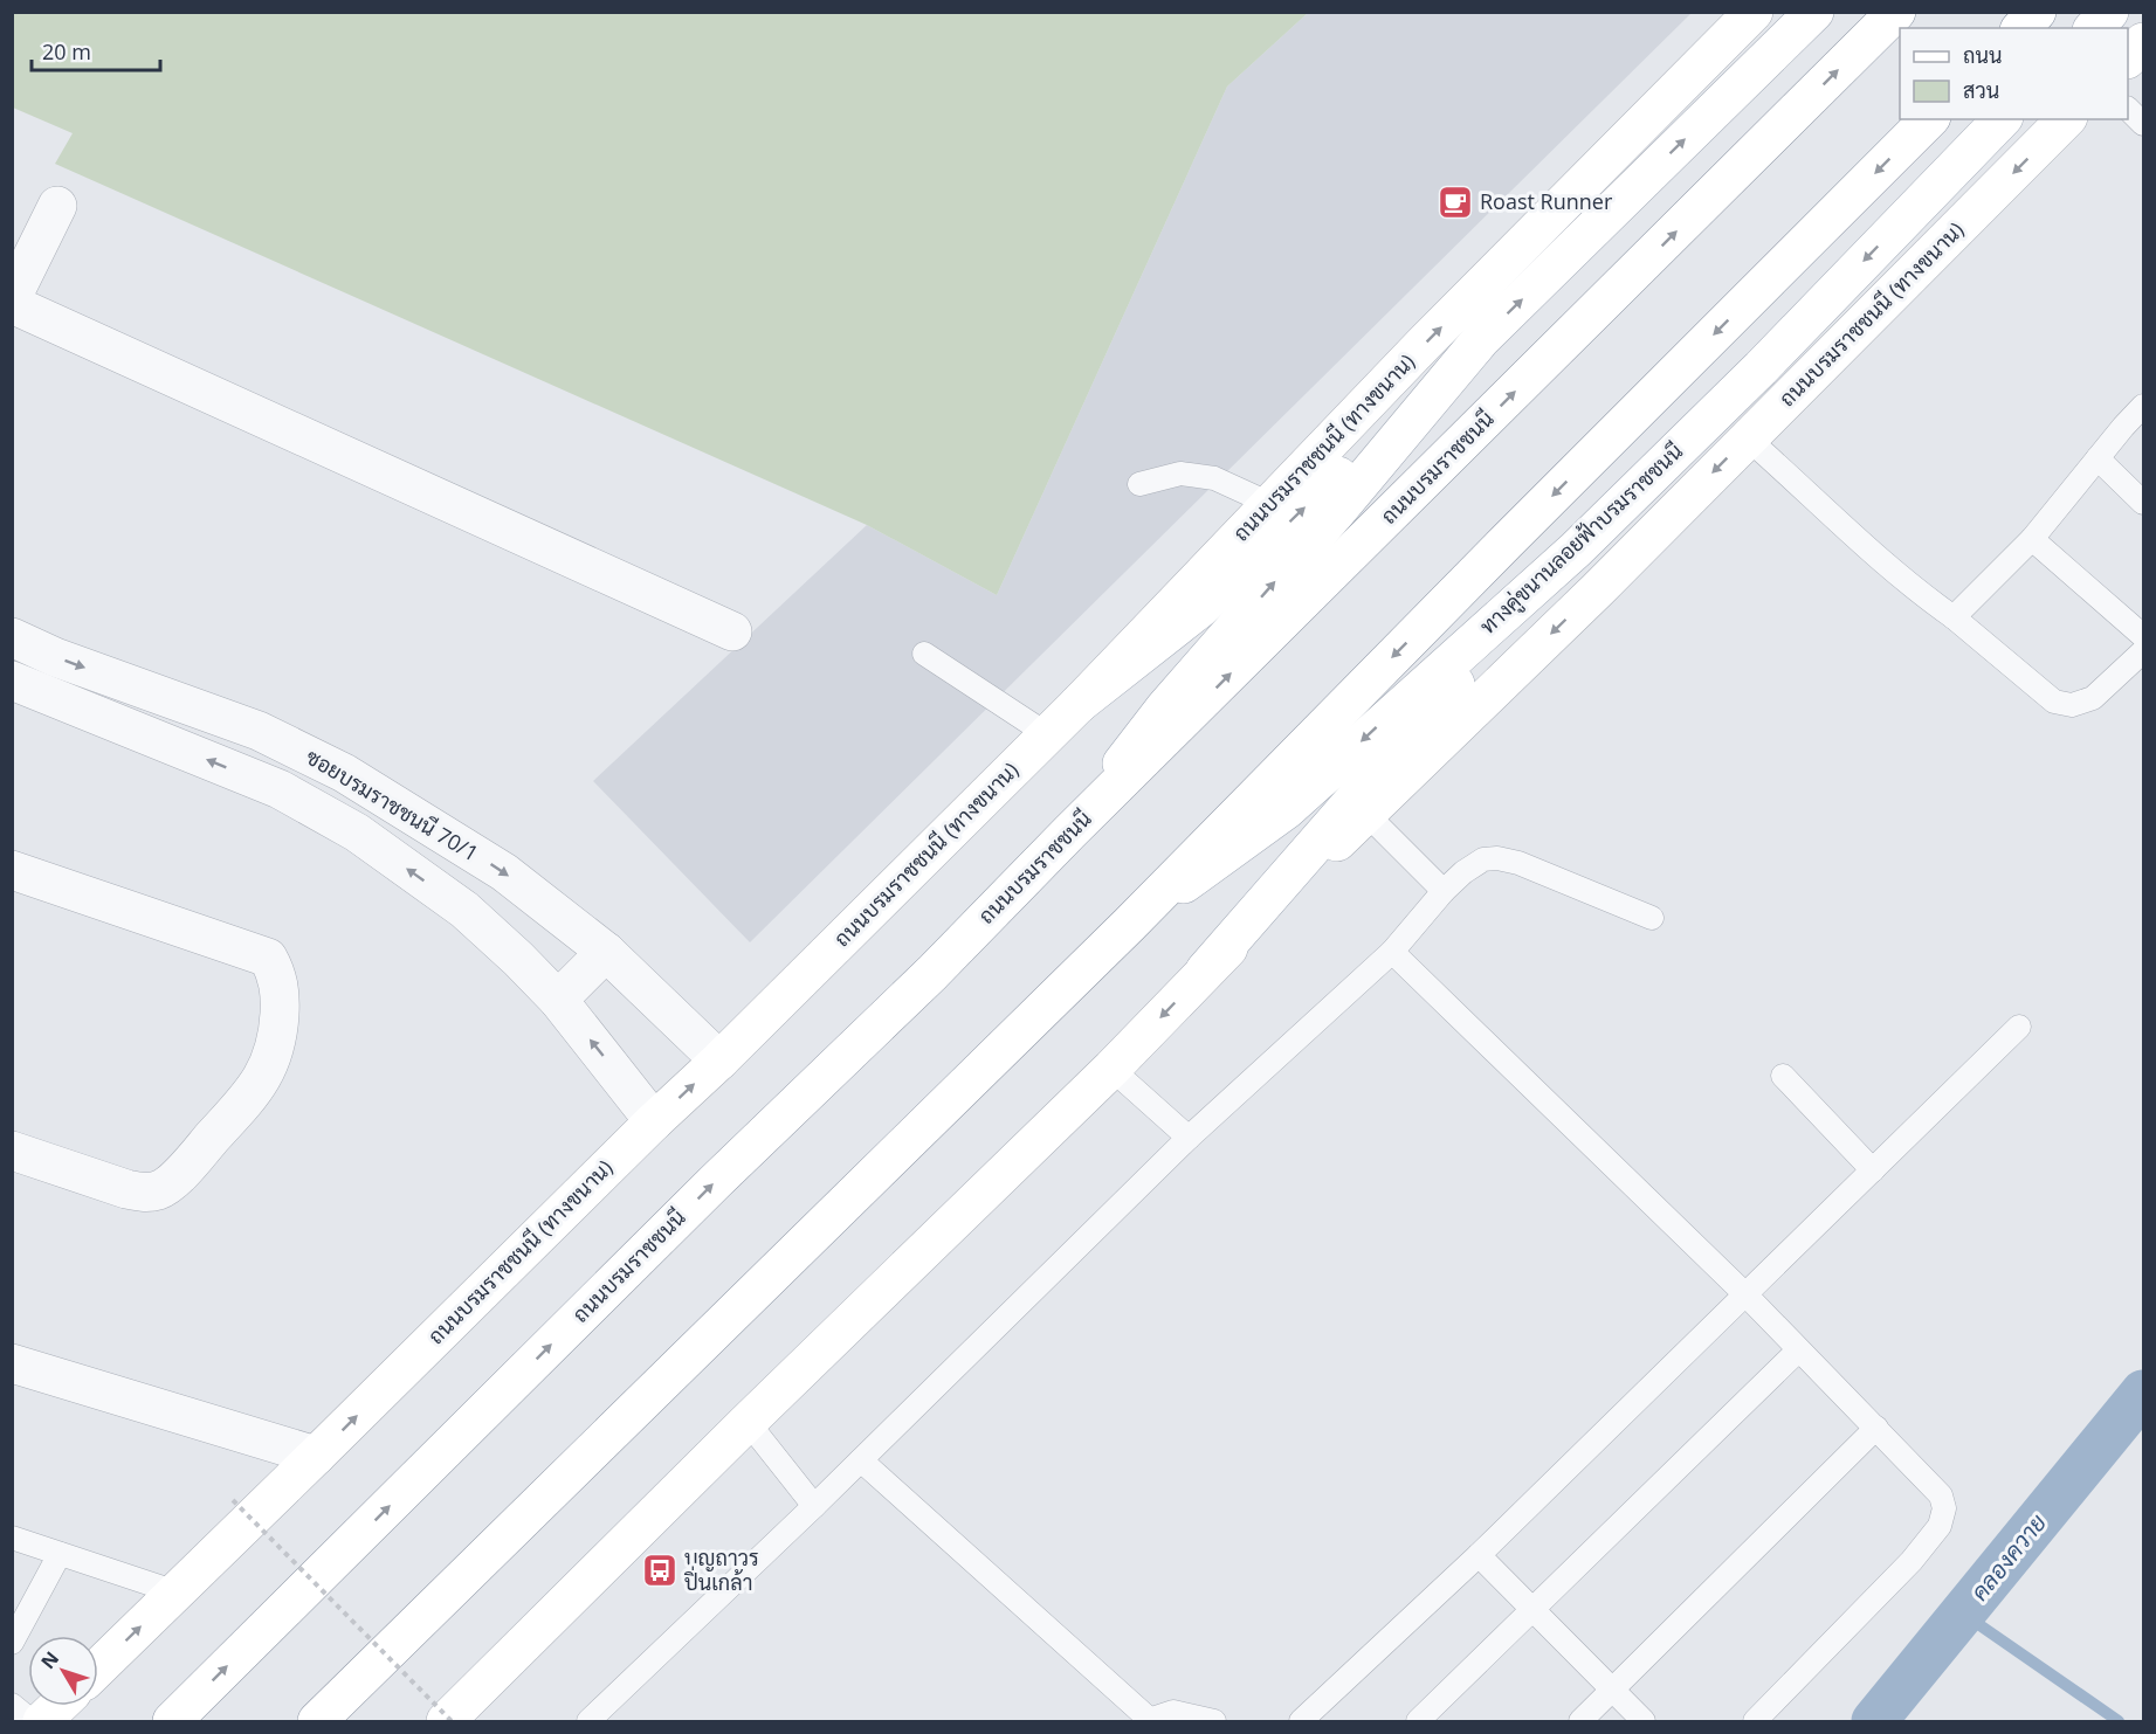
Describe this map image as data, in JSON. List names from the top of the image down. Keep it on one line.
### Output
{"streets":{"main road":["ถนนบรมราชชนนี (ทางขนาน)","ถนนบรมราชชนนี","ทางคู่ขนานลอยฟ้าบรมราชชนนี"],"street":["ซอยบรมราชชนนี 70/1"]},"crossings":[["ถนนบรมราชชนนี (ทางขนาน)","ซอยบรมราชชนนี 70/1"]],"water":["คลองควาย"],"places":{"cafe":["Roast Runner"],"bus stop":["บุญถาวร ปิ่นเกล้า"]},"legend":["ถนน","สวน"],"scale_bar":"20 m","north":"top left"}
